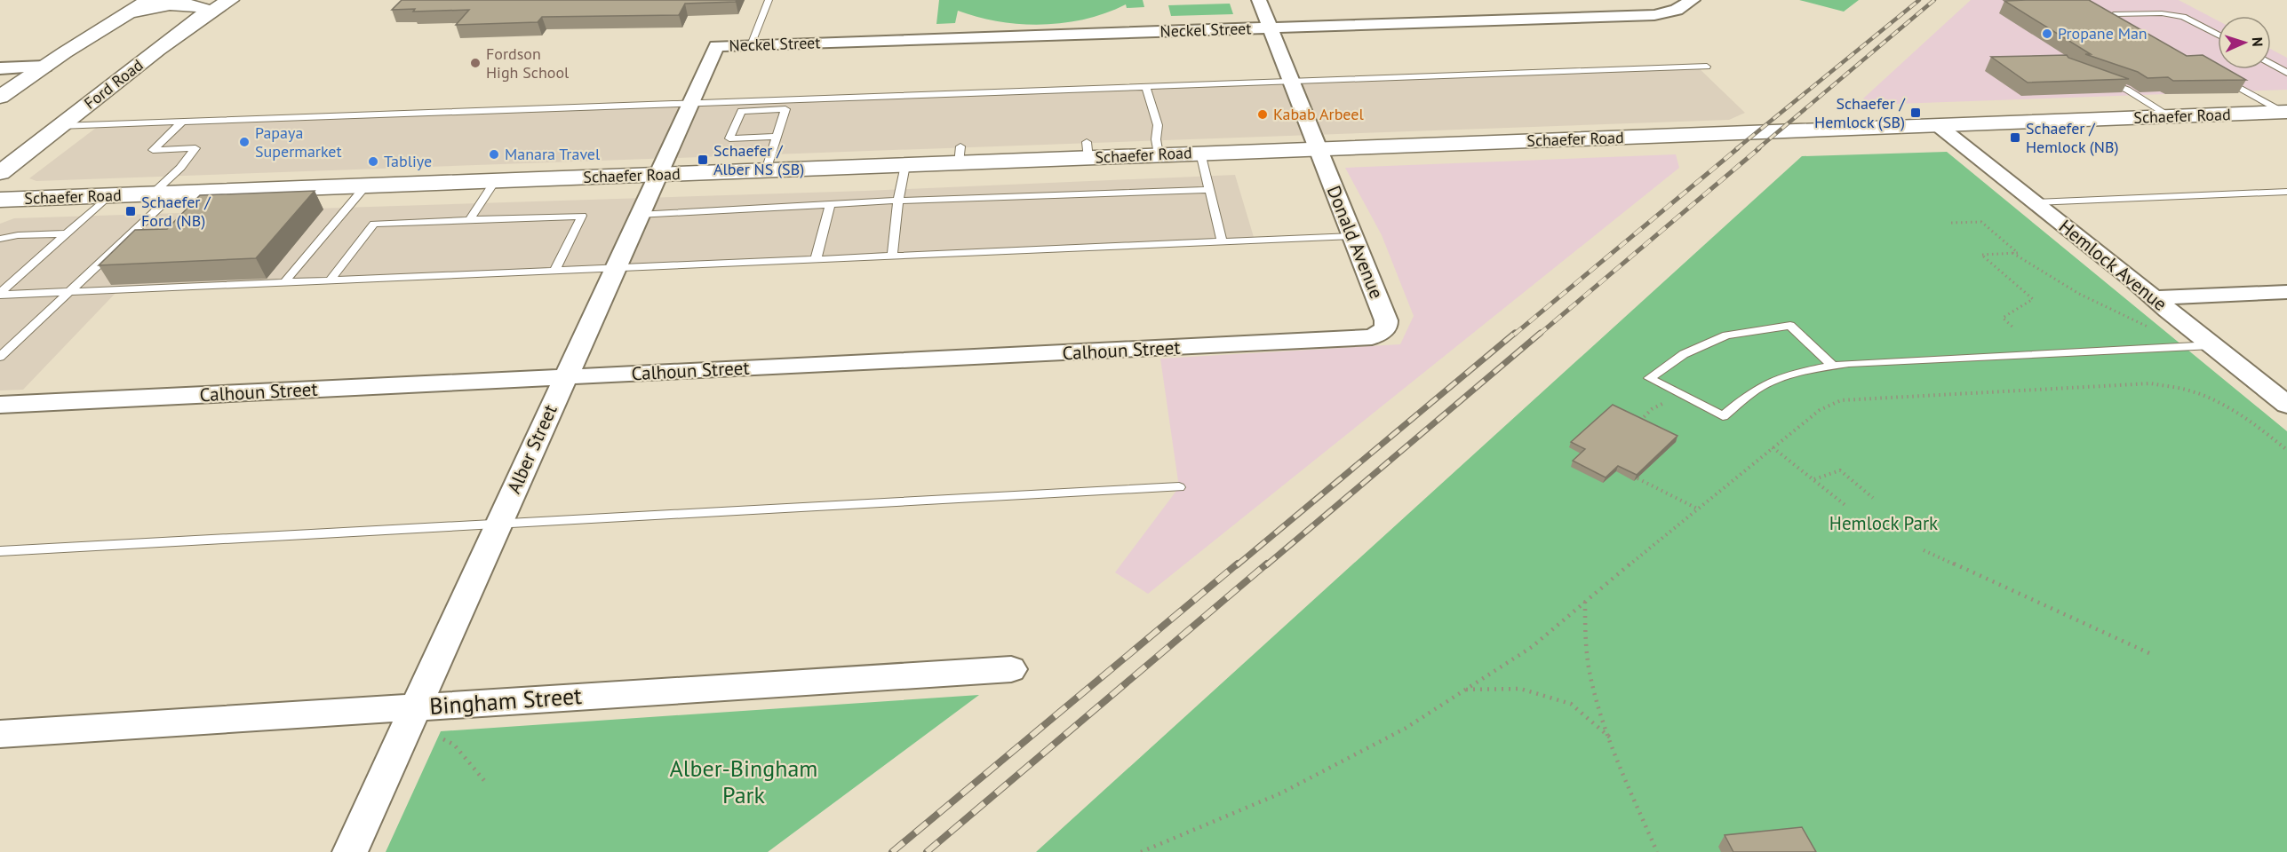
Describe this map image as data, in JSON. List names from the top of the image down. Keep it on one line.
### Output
{"streets":{"main road":["Ford Road","Schaefer Road"],"street":["Neckel Street","Donald Avenue","Hemlock Avenue","Calhoun Street","Alber Street","Bingham Street"]},"crossings":[["Neckel Street","Donald Avenue"],["Neckel Street","Alber Street"],["Schaefer Road","Donald Avenue"],["Schaefer Road","Hemlock Avenue"],["Schaefer Road","Alber Street"],["Donald Avenue","Calhoun Street"],["Calhoun Street","Alber Street"],["Alber Street","Bingham Street"]],"parks":["Hemlock Park","Alber-Bingham Park"],"places":{"other":["Propane Man","Fordson High School","Kabab Arbeel","Papaya Supermarket","Manara Travel","Tabliye"],"transit":["Schaefer / Hemlock (SB)","Schaefer / Hemlock (NB)","Schaefer / Alber NS (SB)","Schaefer / Ford (NB)"]},"north":"right"}
